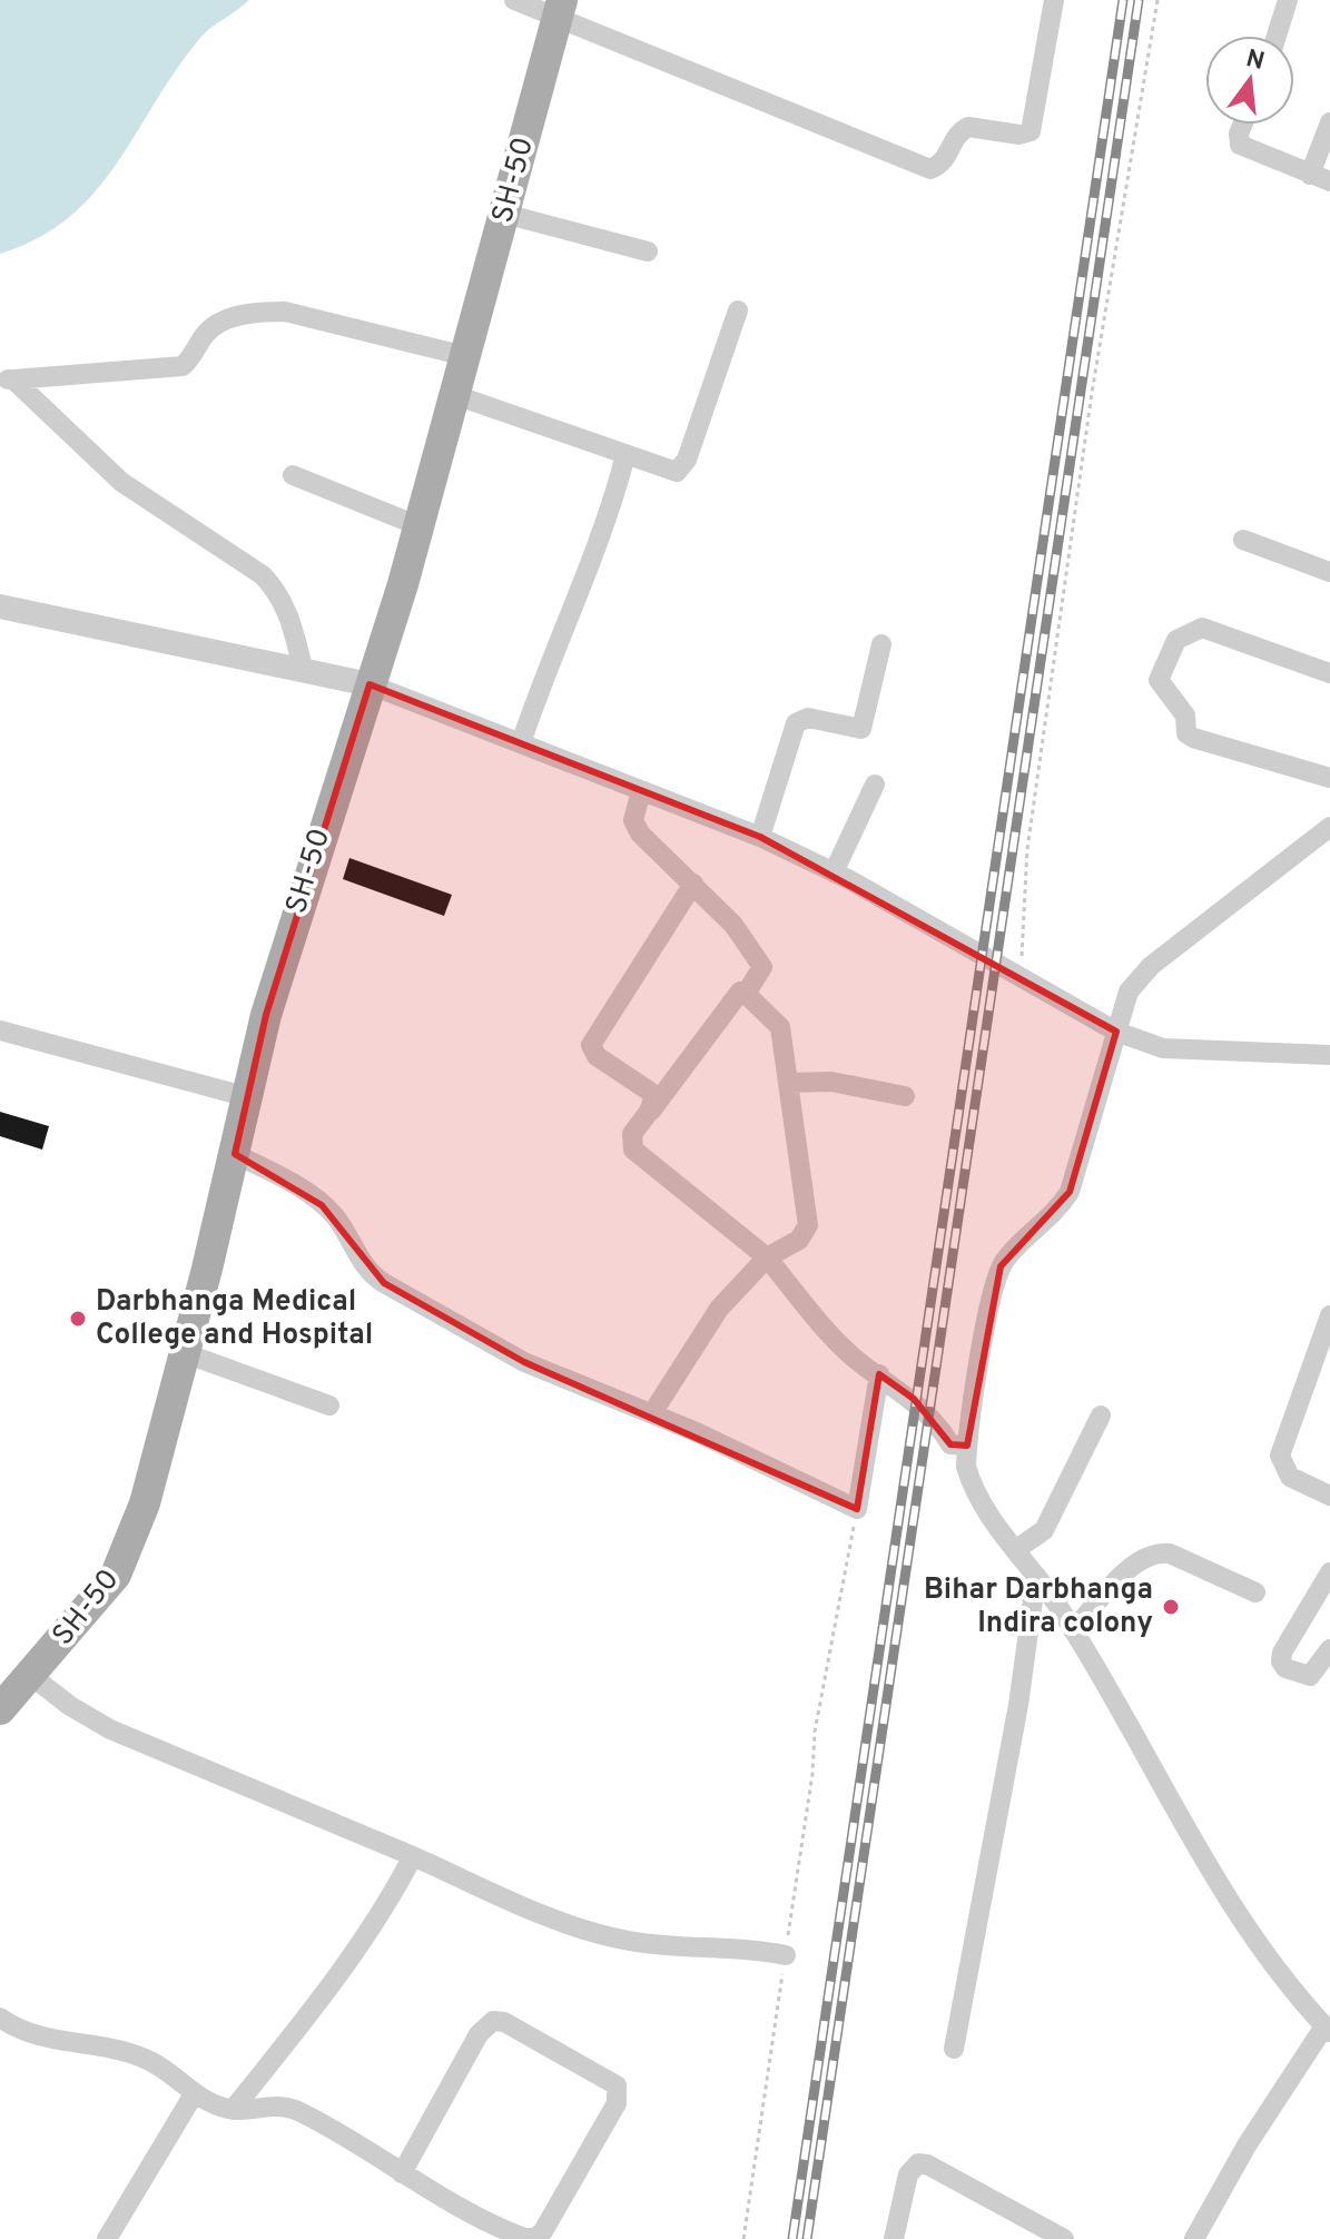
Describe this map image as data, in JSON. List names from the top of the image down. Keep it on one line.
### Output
{"streets":{"main road":["SH-50"]},"places":["Darbhanga Medical College and Hospital","Bihar Darbhanga Indira colony"],"north":"top"}
